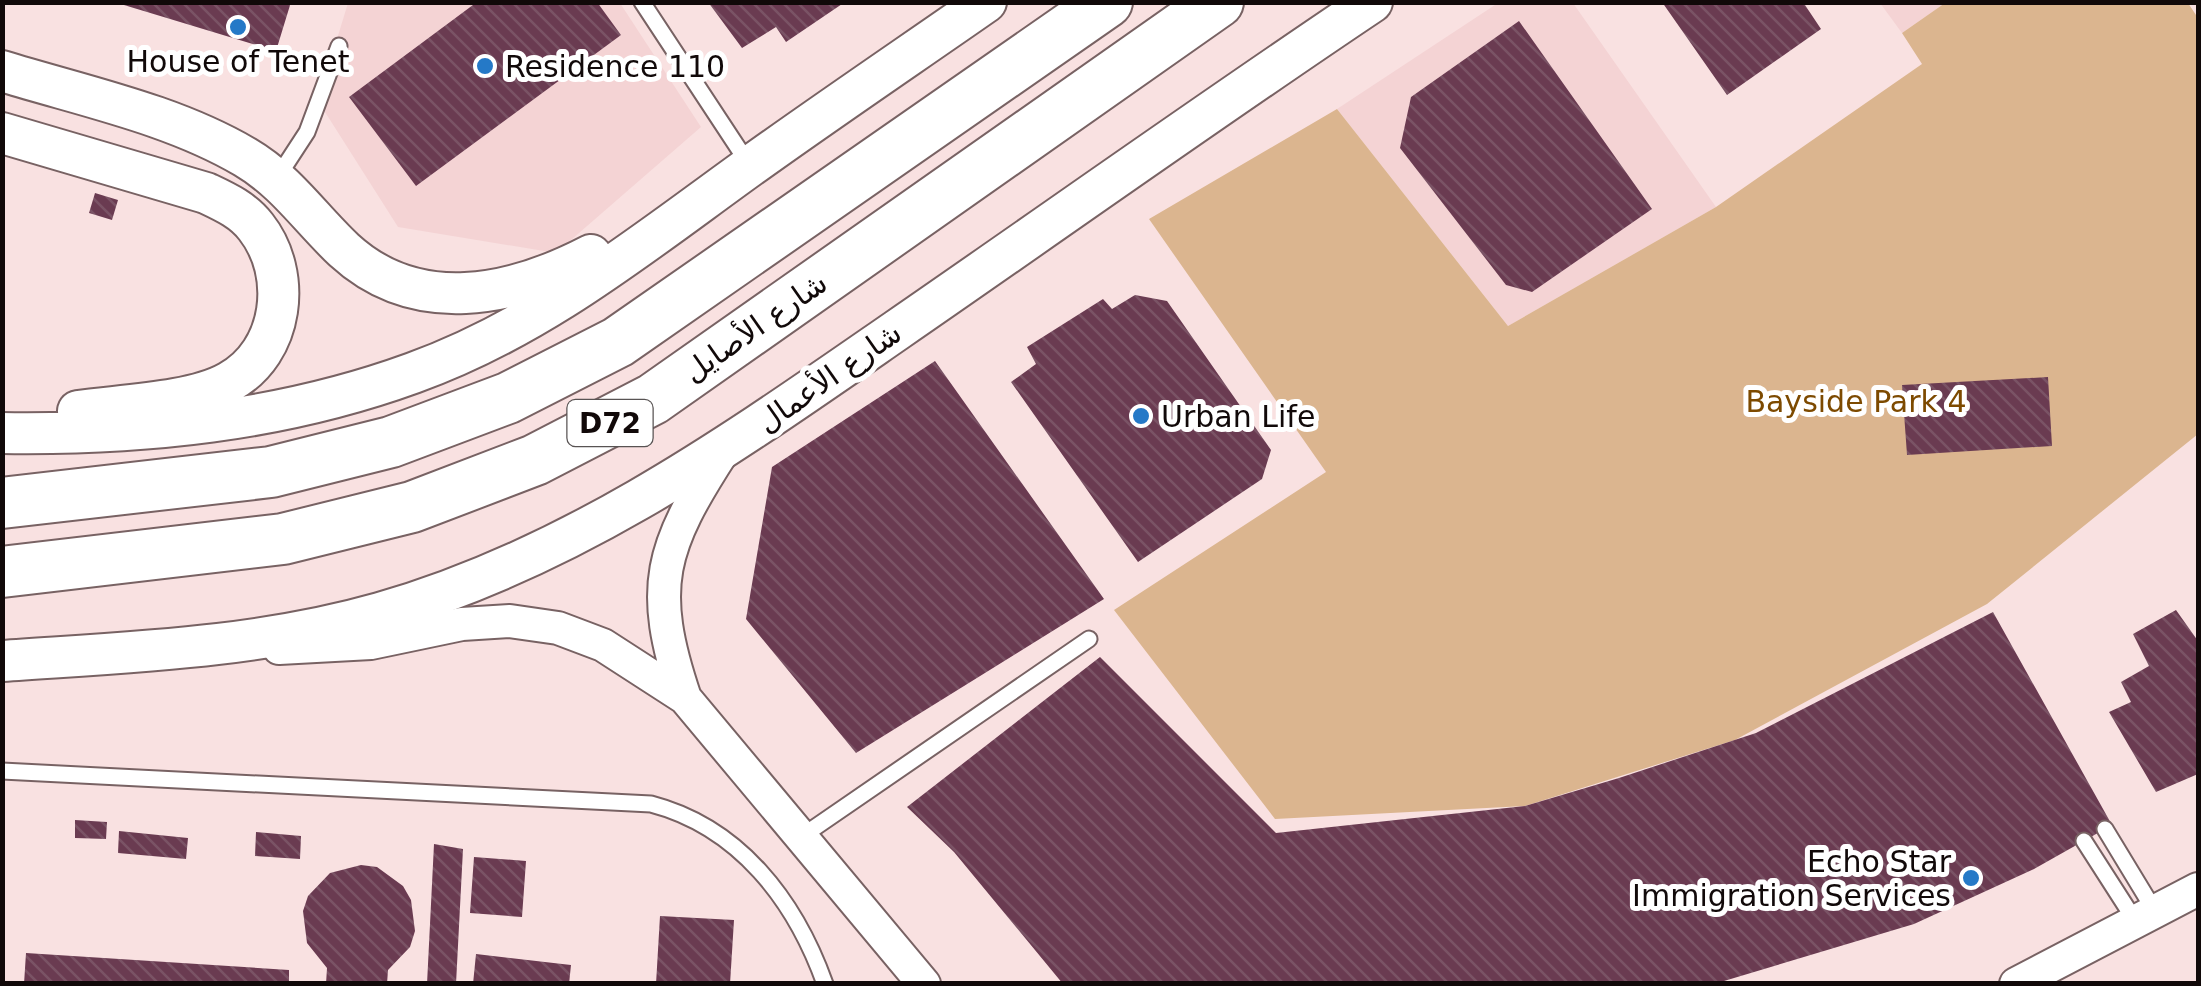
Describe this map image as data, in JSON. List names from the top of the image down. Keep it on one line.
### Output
{"streets":{"main road":["شارع الأصايل","D72"],"street":["شارع الأعمال"]},"parks":["Bayside Park 4"],"places":["House of Tenet","Residence 110","Urban Life","Echo Star Immigration Services"]}
